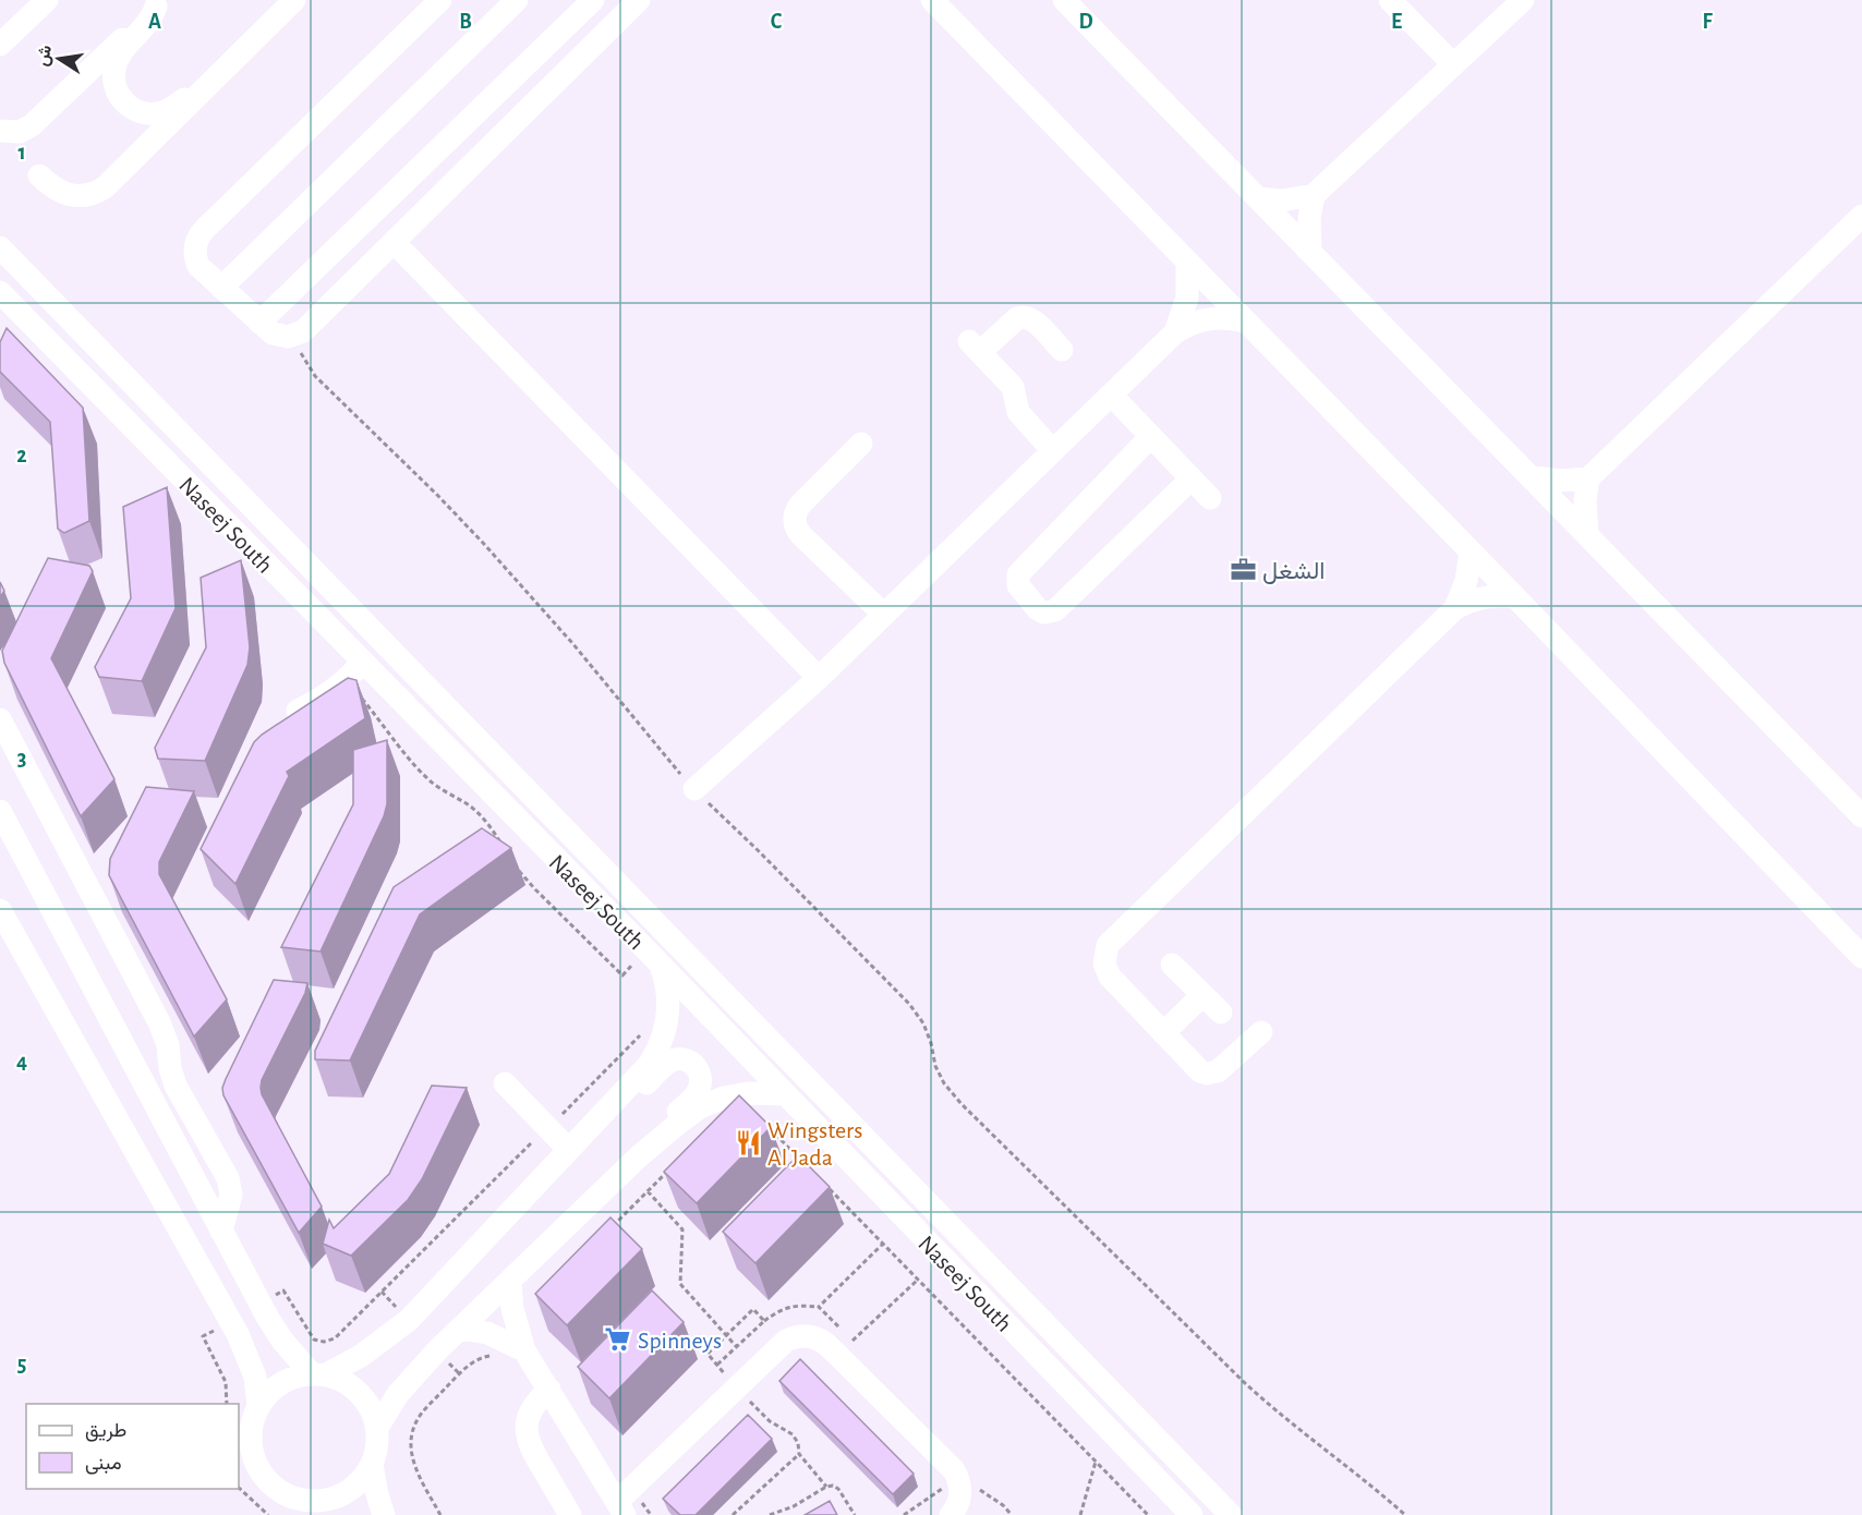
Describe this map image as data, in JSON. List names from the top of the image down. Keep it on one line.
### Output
{"streets":{"street":["Naseej South"]},"places":{"office":["الشغل"],"restaurant":["Wingsters Al Jada"],"supermarket":["Spinneys"]},"legend":["طريق","مبنى"],"north":"left","grid":{"columns":["A","B","C","D","E","F"],"rows":["1","2","3","4","5"]}}
